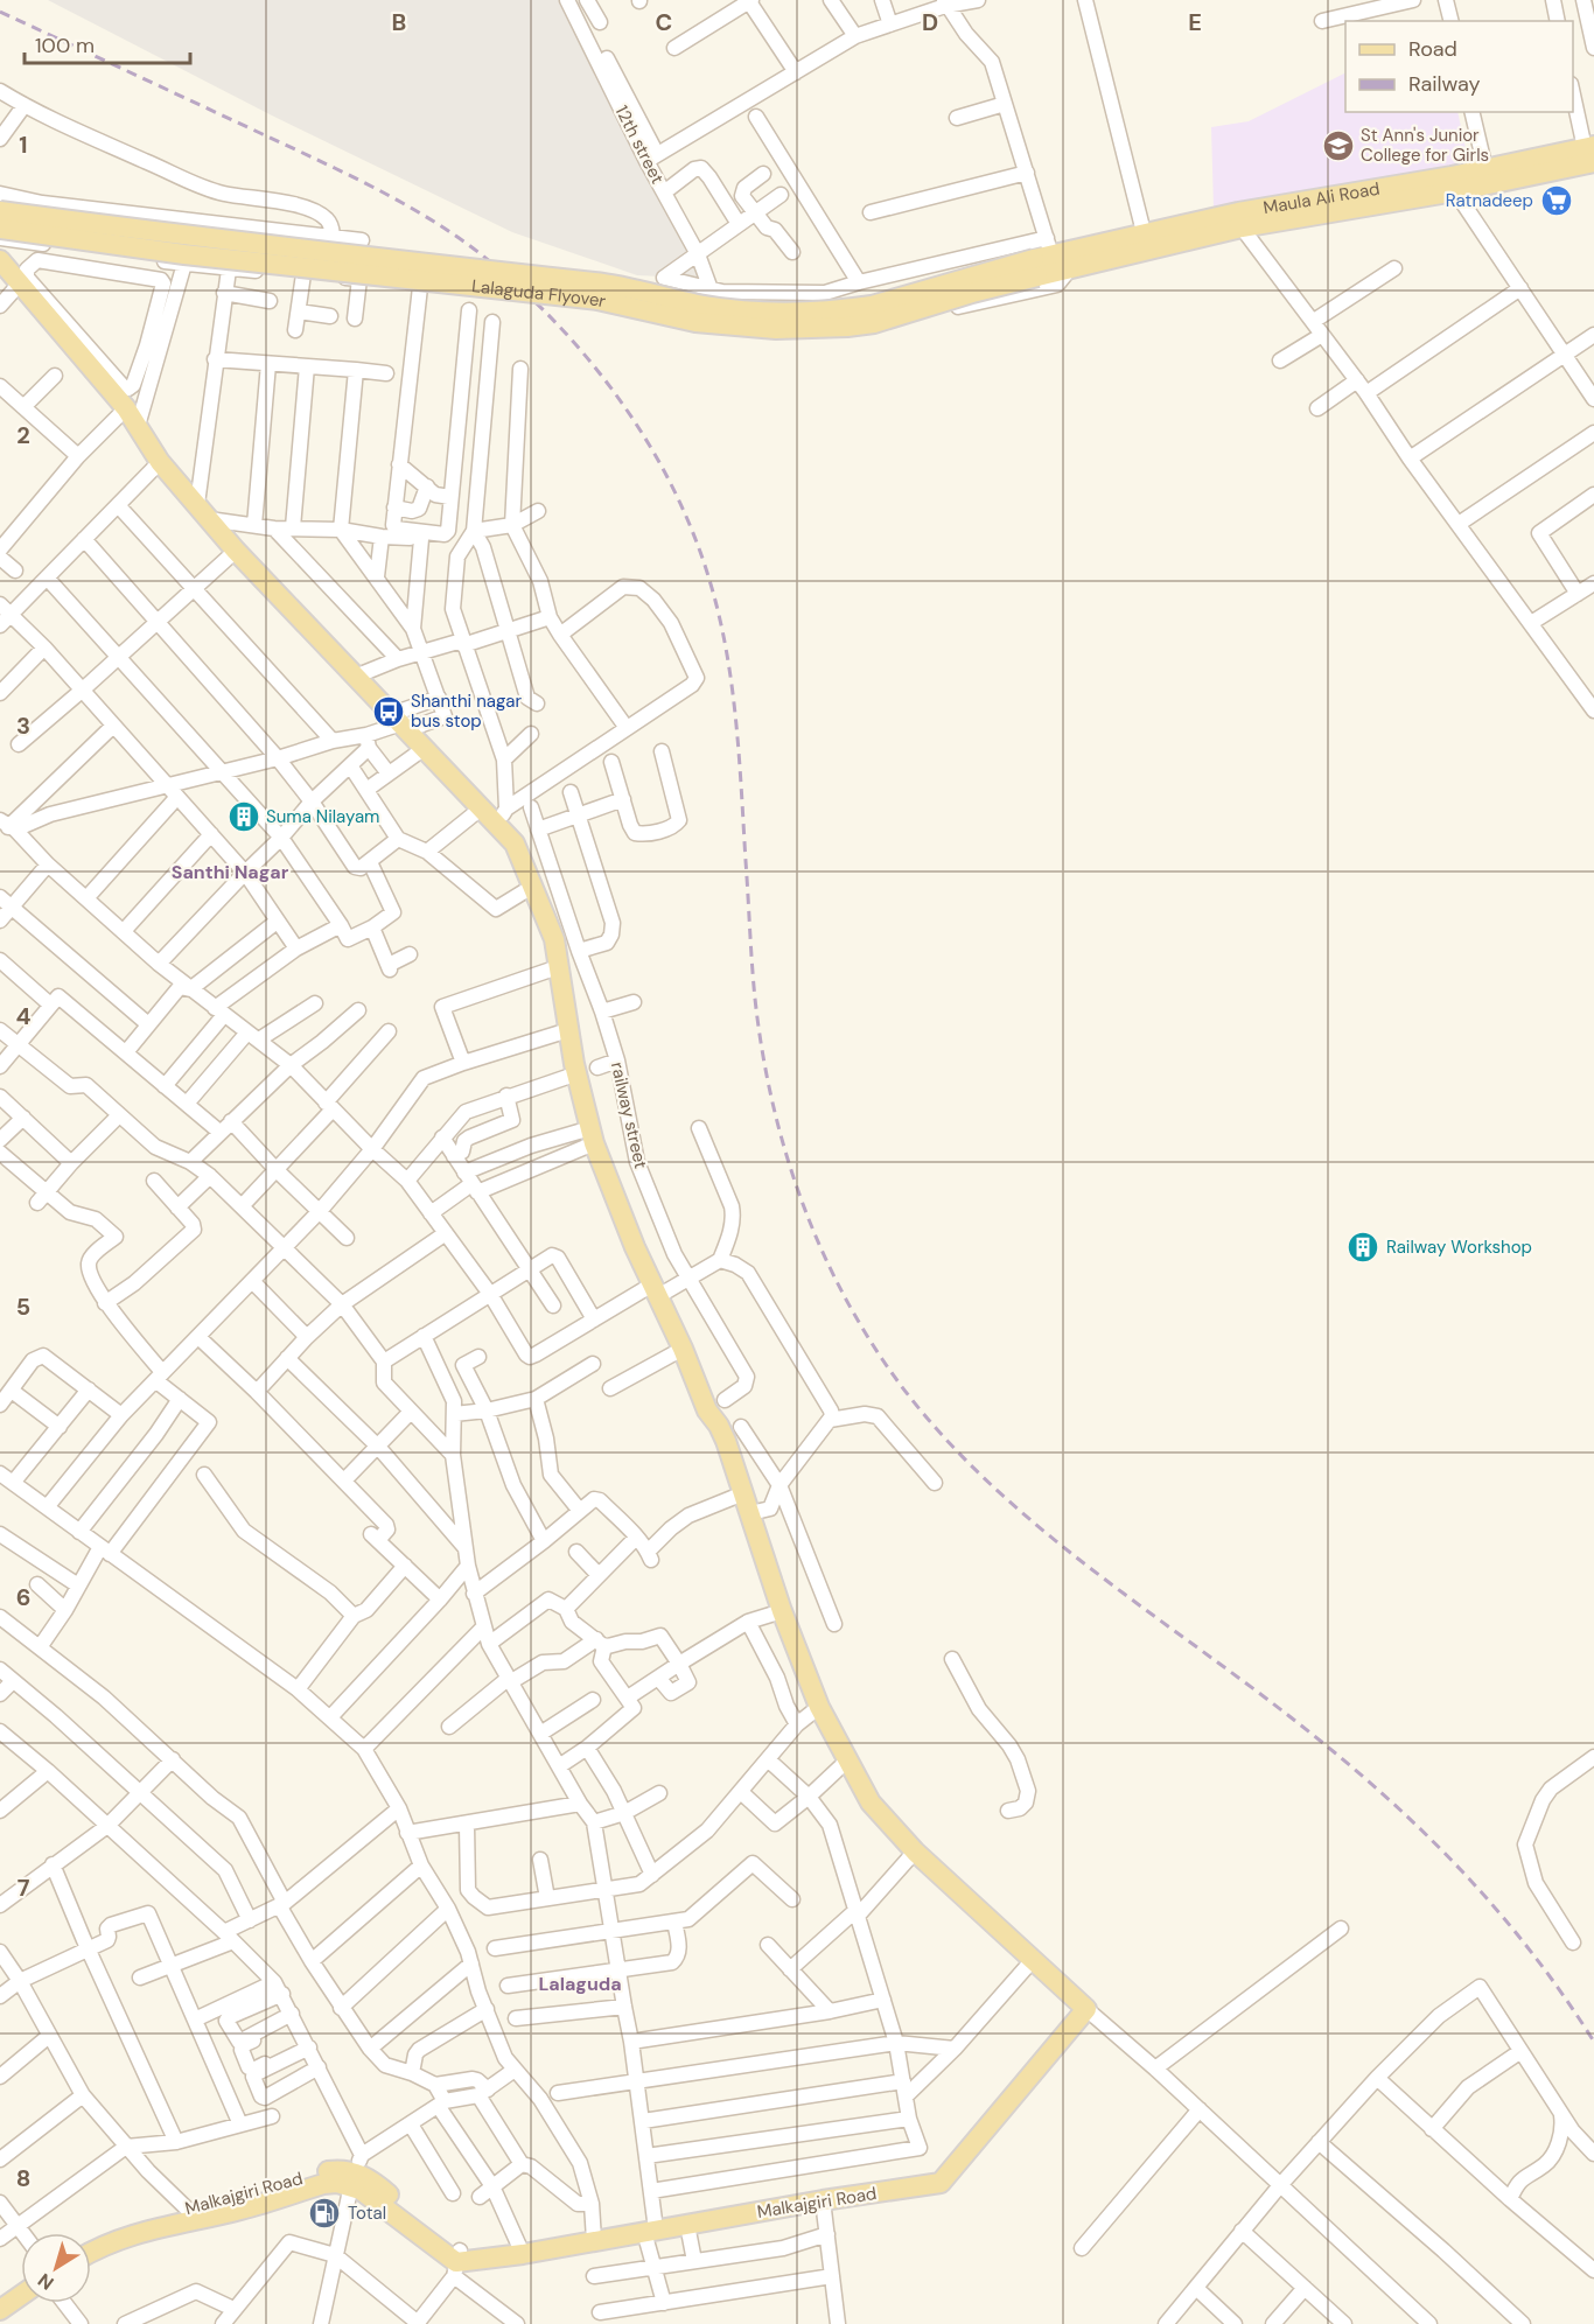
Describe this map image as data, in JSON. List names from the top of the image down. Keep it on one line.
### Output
{"streets":{"main road":["Maula Ali Road","Lalaguda Flyover","Malkajgiri Road"],"street":["12th street","railway street"]},"crossings":[["Maula Ali Road","Lalaguda Flyover"]],"districts":["Santhi Nagar","Lalaguda"],"places":{"school or university":["St Ann's Junior College for Girls"],"supermarket":["Ratnadeep"],"bus stop":["Shanthi nagar bus stop"],"building":["Suma Nilayam","Railway Workshop"],"fuel station":["Total"]},"legend":["Road","Railway"],"scale_bar":"100 m","north":"bottom left","grid":{"columns":["B","C","D","E"],"rows":["1","2","3","4","5","6","7","8"]}}
